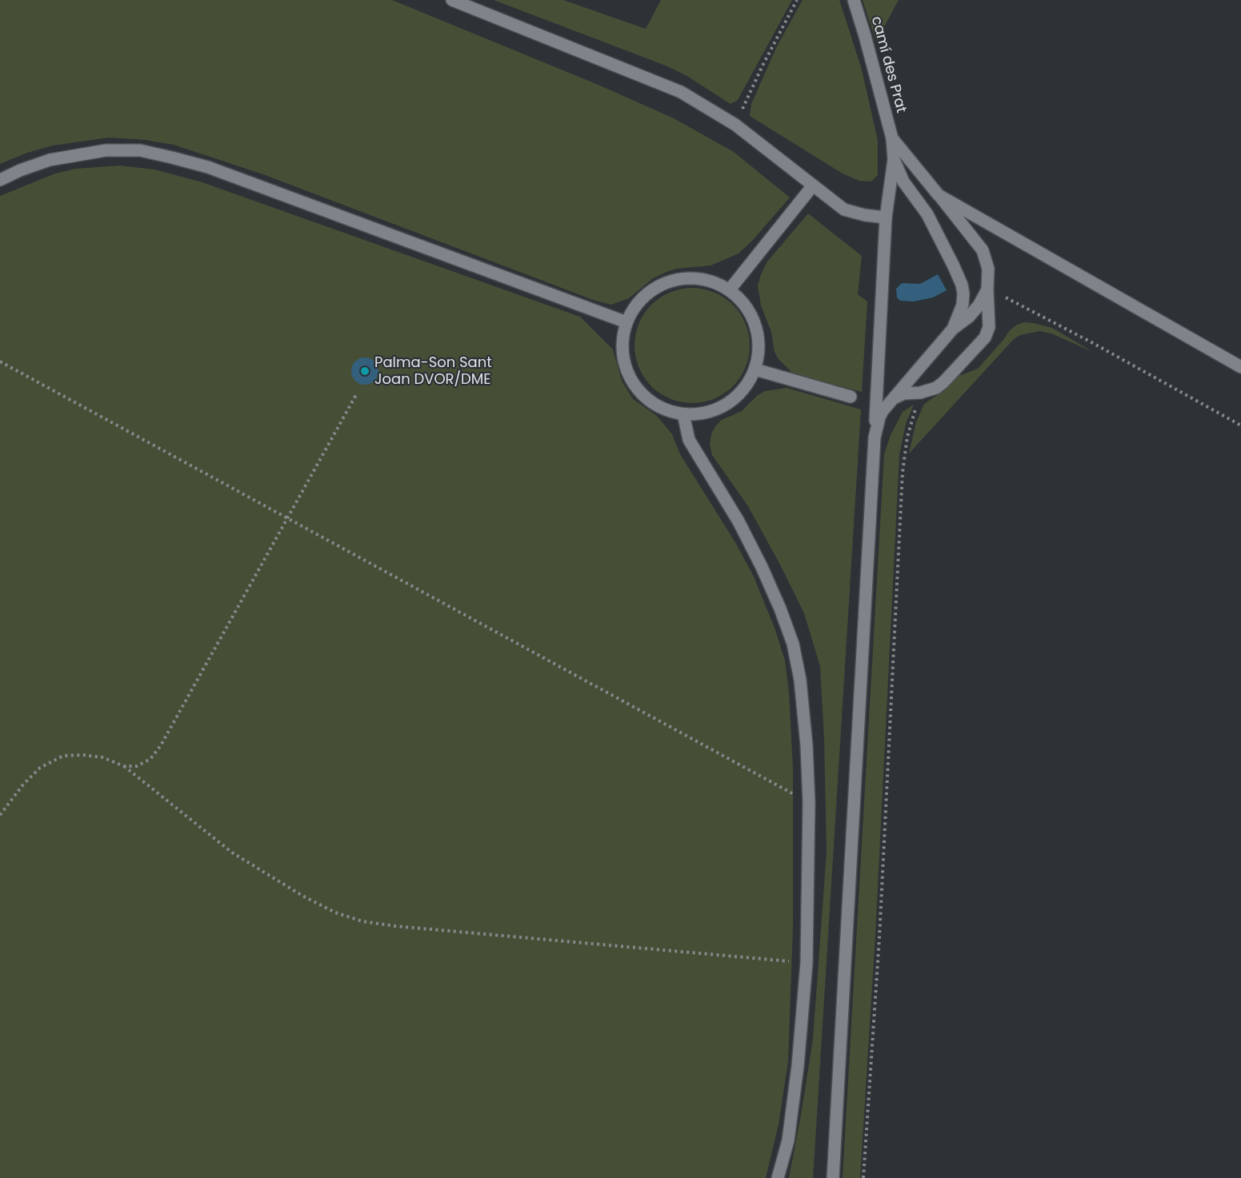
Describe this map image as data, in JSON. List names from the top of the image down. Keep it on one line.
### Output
{"streets":{"street":["camí des Prat"]},"places":["Palma-Son Sant Joan DVOR/DME"]}
